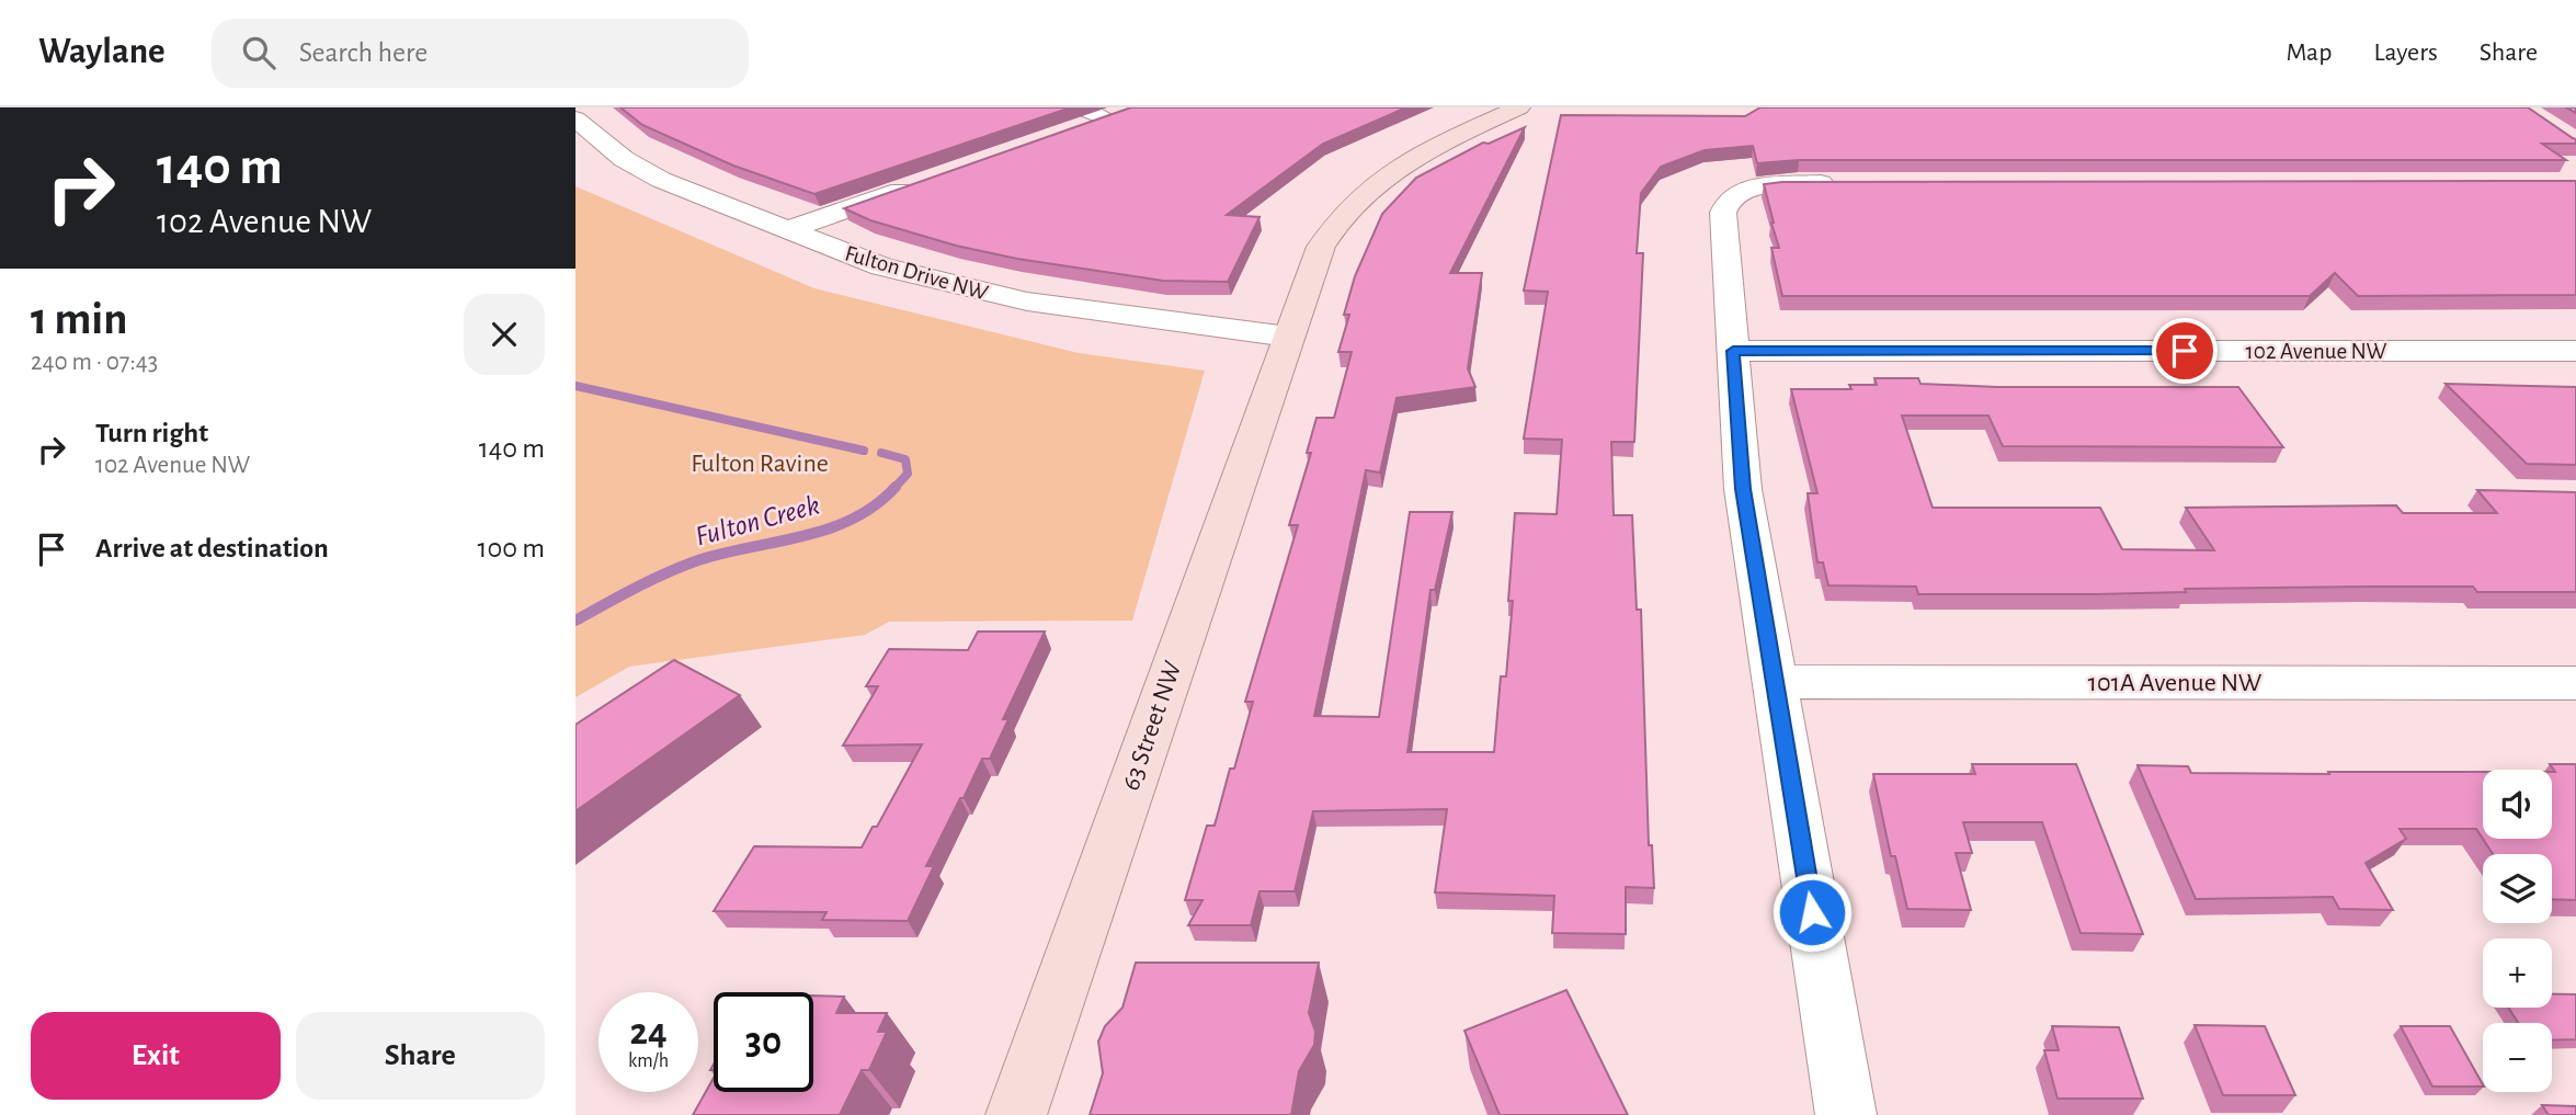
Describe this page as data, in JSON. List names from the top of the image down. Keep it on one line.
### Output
{"streets":{"street":["Fulton Drive NW","102 Avenue NW","101A Avenue NW","63 Street NW"]},"crossings":[["Fulton Drive NW","63 Street NW"]],"water":["Fulton Creek"],"parks":["Fulton Ravine"],"page":{"header":"Waylane","search":"Search here","nav":["Map","Layers","Share"],"turn":["140 m","102 Avenue NW"],"heading":["1 min","240 m · 07:43"],"list":[{"name":"Turn right","note":"102 Avenue NW","value":"140 m"},{"name":"Arrive at destination","value":"100 m"}],"map_buttons":["+","−"],"speed":"24 km/h","limit":"30","buttons":["Exit","Share"]}}
